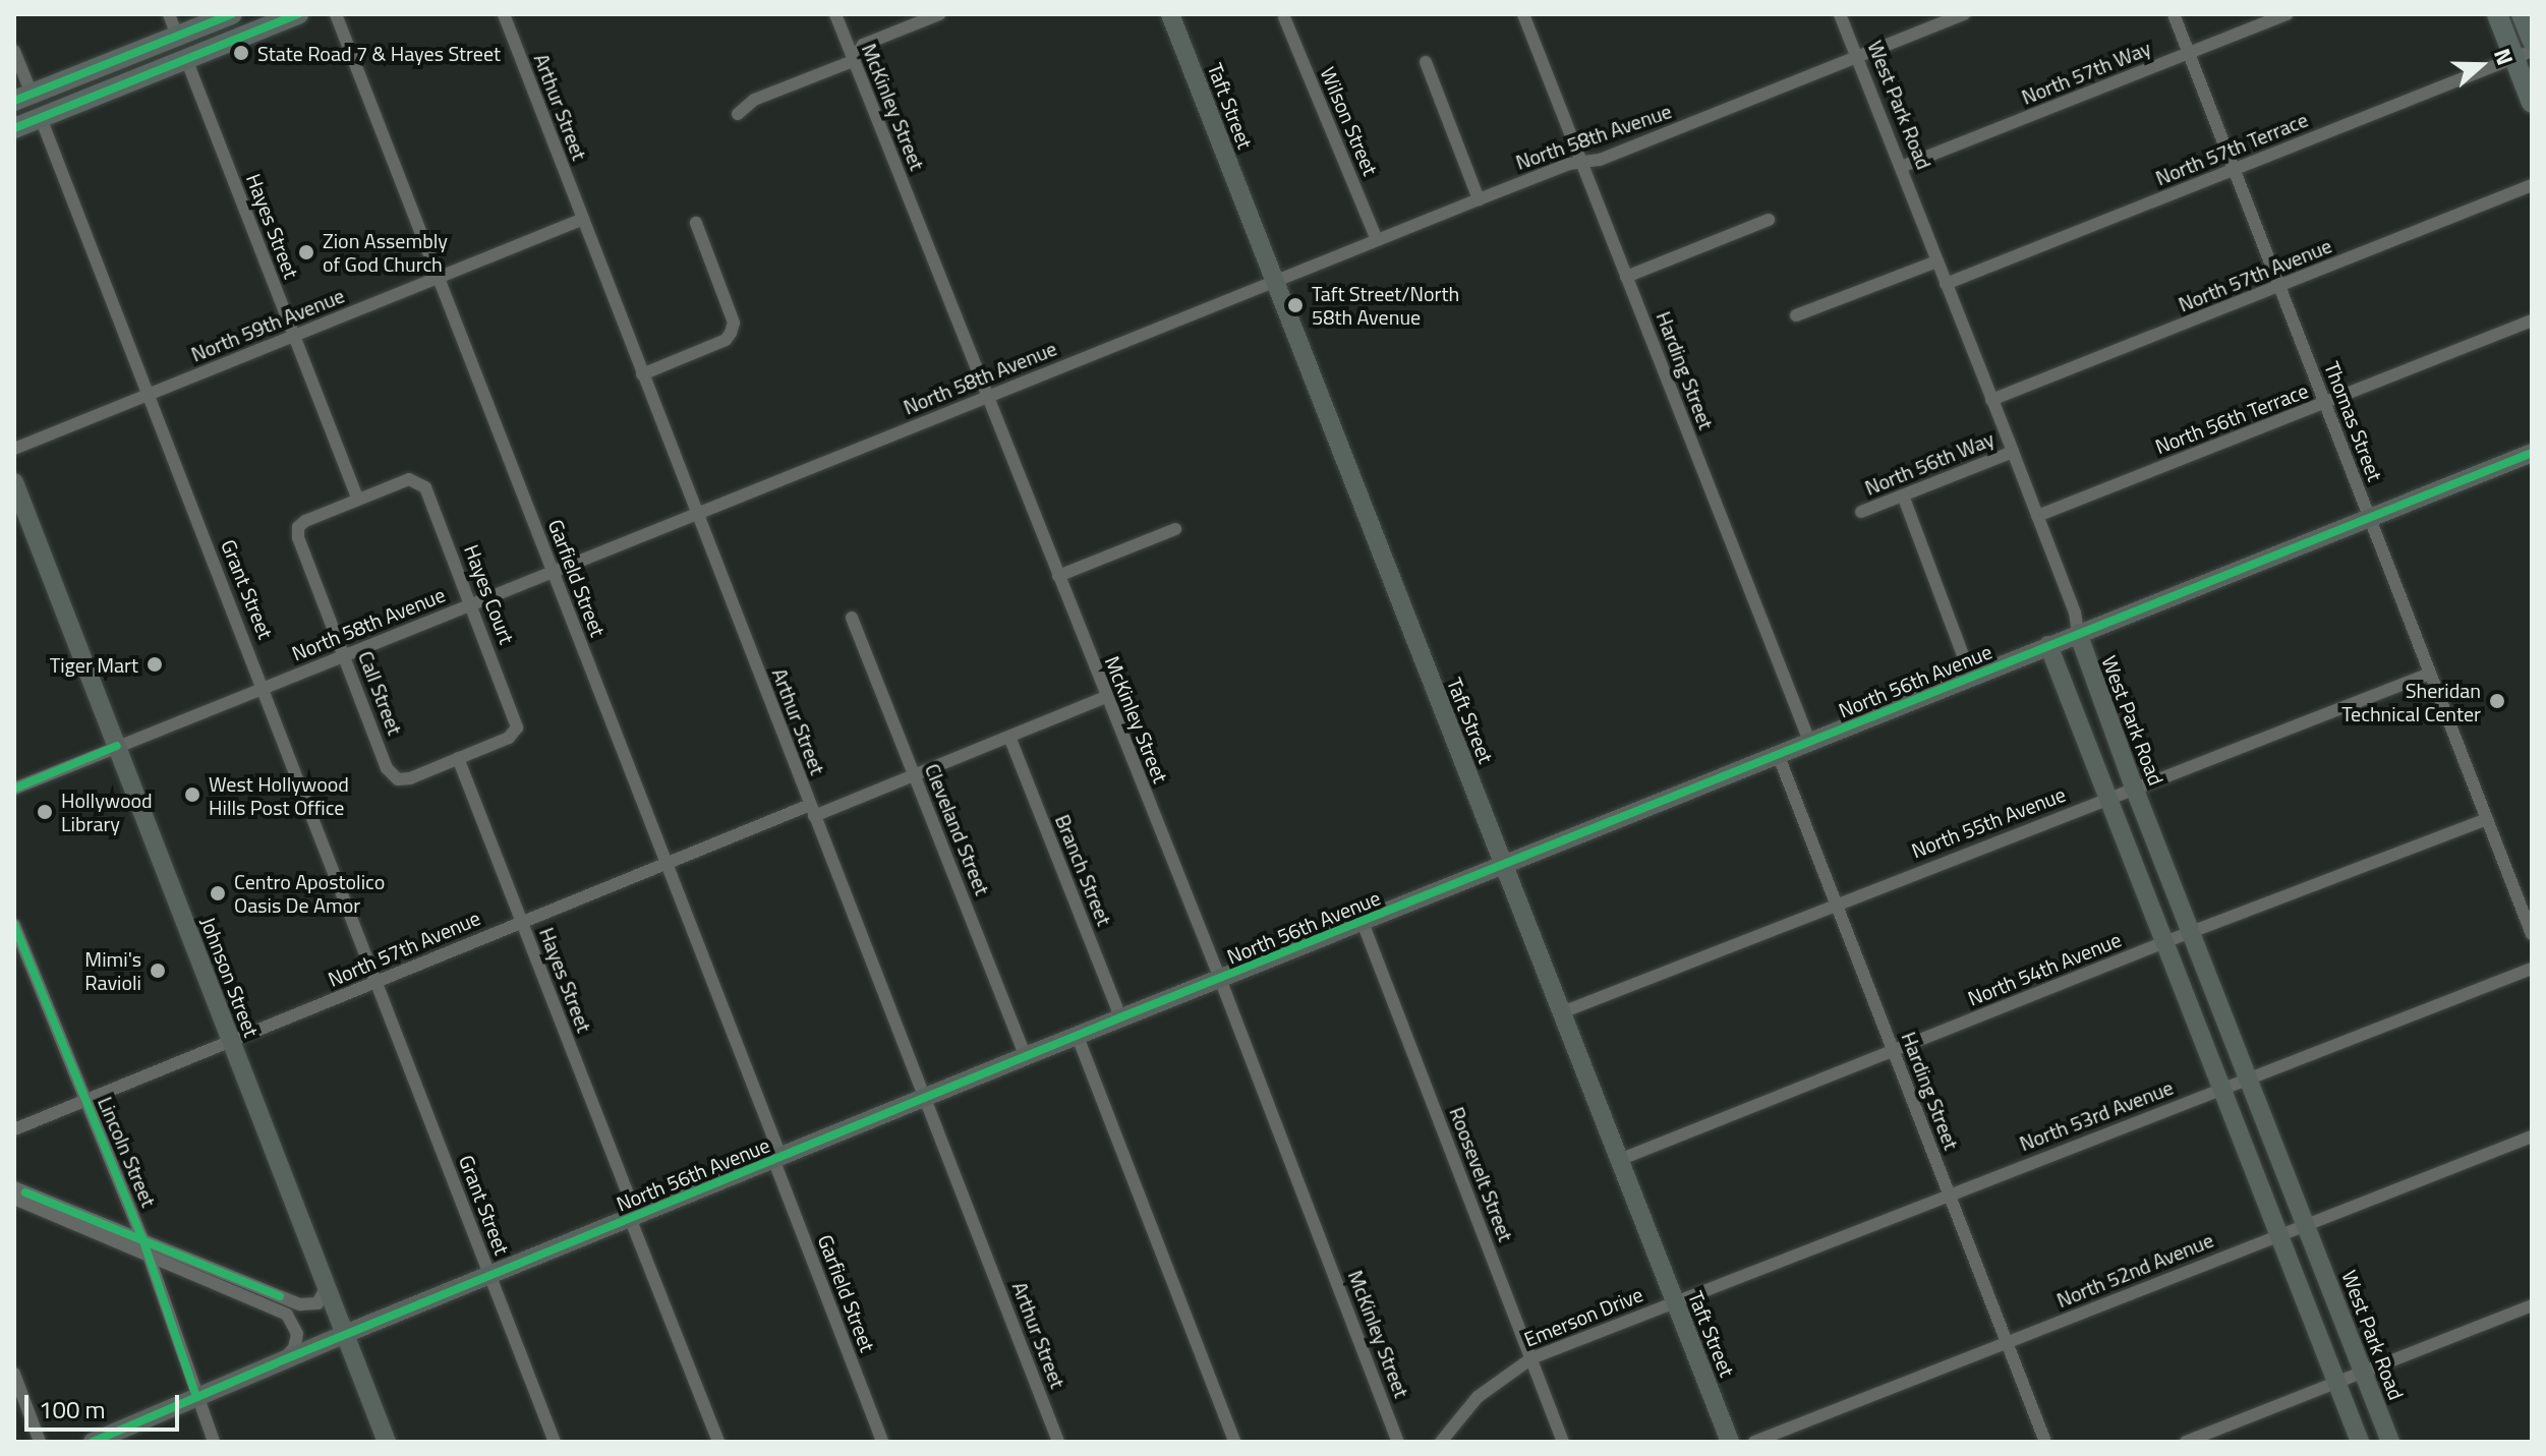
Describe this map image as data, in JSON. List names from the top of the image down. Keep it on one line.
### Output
{"streets":{"street":["North 57th Way","West Park Road","Taft Street","Arthur Street","McKinley Street","Wilson Street","North 58th Avenue","North 57th Terrace","Hayes Street","North 57th Avenue","North 59th Avenue","Harding Street","North 56th Terrace","Thomas Street","North 56th Way","Garfield Street","Grant Street","Hayes Court","North 56th Avenue","Call Street","North 55th Avenue","Cleveland Street","Branch Street","North 54th Avenue","Johnson Street","North 53rd Avenue","Lincoln Street","Roosevelt Street","North 52nd Avenue","Emerson Drive"]},"crossings":[["North 57th Way","West Park Road"],["North 57th Way","Thomas Street"],["West Park Road","North 58th Avenue"],["West Park Road","North 57th Terrace"],["West Park Road","North 57th Avenue"],["West Park Road","North 56th Terrace"],["West Park Road","North 56th Way"],["West Park Road","North 56th Avenue"],["West Park Road","North 55th Avenue"],["West Park Road","North 54th Avenue"],["West Park Road","North 53rd Avenue"],["West Park Road","North 52nd Avenue"],["Taft Street","North 58th Avenue"],["Taft Street","North 56th Avenue"],["Taft Street","North 55th Avenue"],["Taft Street","North 54th Avenue"],["Taft Street","North 53rd Avenue"],["Taft Street","Emerson Drive"],["Arthur Street","North 58th Avenue"],["Arthur Street","North 57th Avenue"],["Arthur Street","North 59th Avenue"],["Arthur Street","North 56th Avenue"],["McKinley Street","North 58th Avenue"],["McKinley Street","North 57th Avenue"],["McKinley Street","North 56th Avenue"],["Wilson Street","North 58th Avenue"],["North 58th Avenue","Harding Street"],["North 58th Avenue","Garfield Street"],["North 58th Avenue","Grant Street"],["North 58th Avenue","Hayes Court"],["North 58th Avenue","Call Street"],["North 58th Avenue","Johnson Street"],["North 57th Terrace","Thomas Street"],["Hayes Street","North 57th Avenue"],["Hayes Street","North 59th Avenue"],["Hayes Street","Hayes Court"],["Hayes Street","North 56th Avenue"],["Hayes Street","Call Street"],["North 57th Avenue","Thomas Street"],["North 57th Avenue","Garfield Street"],["North 57th Avenue","Grant Street"],["North 57th Avenue","Cleveland Street"],["North 57th Avenue","Branch Street"],["North 57th Avenue","Johnson Street"],["North 57th Avenue","Lincoln Street"],["North 59th Avenue","Garfield Street"],["North 59th Avenue","Grant Street"],["Harding Street","North 56th Avenue"],["Harding Street","North 55th Avenue"],["Harding Street","North 54th Avenue"],["Harding Street","North 53rd Avenue"],["Harding Street","North 52nd Avenue"],["North 56th Terrace","Thomas Street"],["Thomas Street","North 56th Avenue"],["Thomas Street","North 55th Avenue"],["Thomas Street","North 54th Avenue"],["Garfield Street","North 56th Avenue"],["Grant Street","North 56th Avenue"],["Hayes Court","Call Street"],["North 56th Avenue","Cleveland Street"],["North 56th Avenue","Branch Street"],["North 56th Avenue","Johnson Street"],["North 56th Avenue","Lincoln Street"],["North 56th Avenue","Roosevelt Street"],["North 53rd Avenue","Emerson Drive"],["Roosevelt Street","Emerson Drive"]],"places":["State Road 7 & Hayes Street","Zion Assembly of God Church","Taft Street/North 58th Avenue","Tiger Mart","Sheridan Technical Center","West Hollywood Hills Post Office","Hollywood Library","Centro Apostolico Oasis De Amor","Mimi's Ravioli"],"scale_bar":"100 m","north":"right"}
